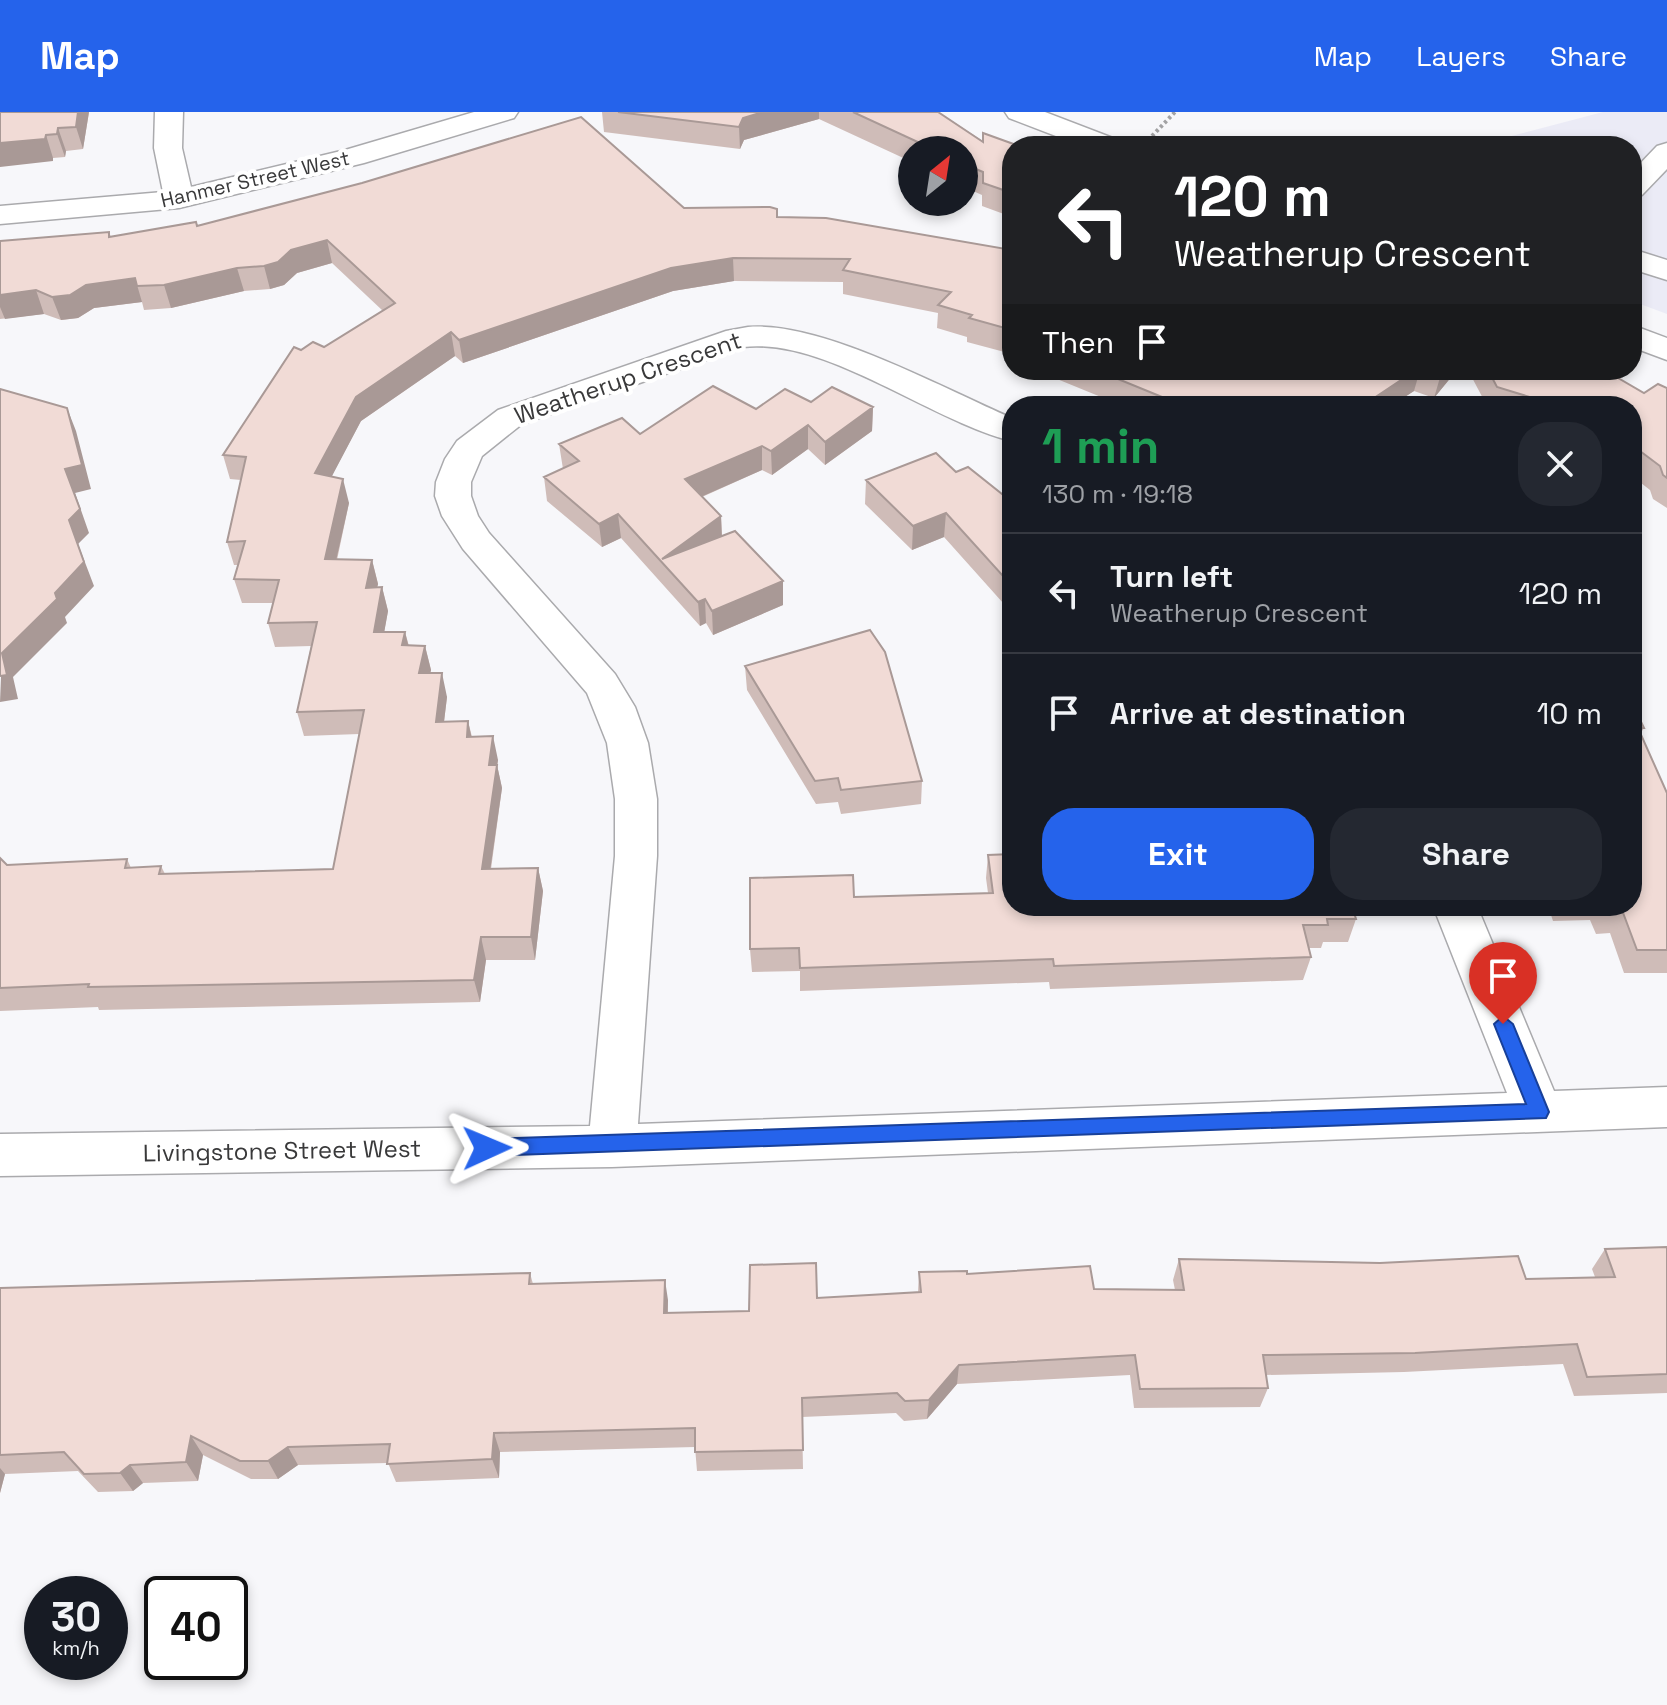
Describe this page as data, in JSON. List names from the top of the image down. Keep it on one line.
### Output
{"streets":{"street":["Hanmer Street West","Weatherup Crescent","Livingstone Street West"]},"crossings":[["Weatherup Crescent","Livingstone Street West"]],"north":"top right","page":{"header":"Map","nav":["Map","Layers","Share"],"turn":["120 m","Weatherup Crescent"],"then":"Then","heading":["1 min","130 m · 19:18"],"list":[{"name":"Turn left","note":"Weatherup Crescent","value":"120 m"},{"name":"Arrive at destination","value":"10 m"}],"buttons":["Exit","Share"],"speed":"30 km/h","limit":"40"}}
